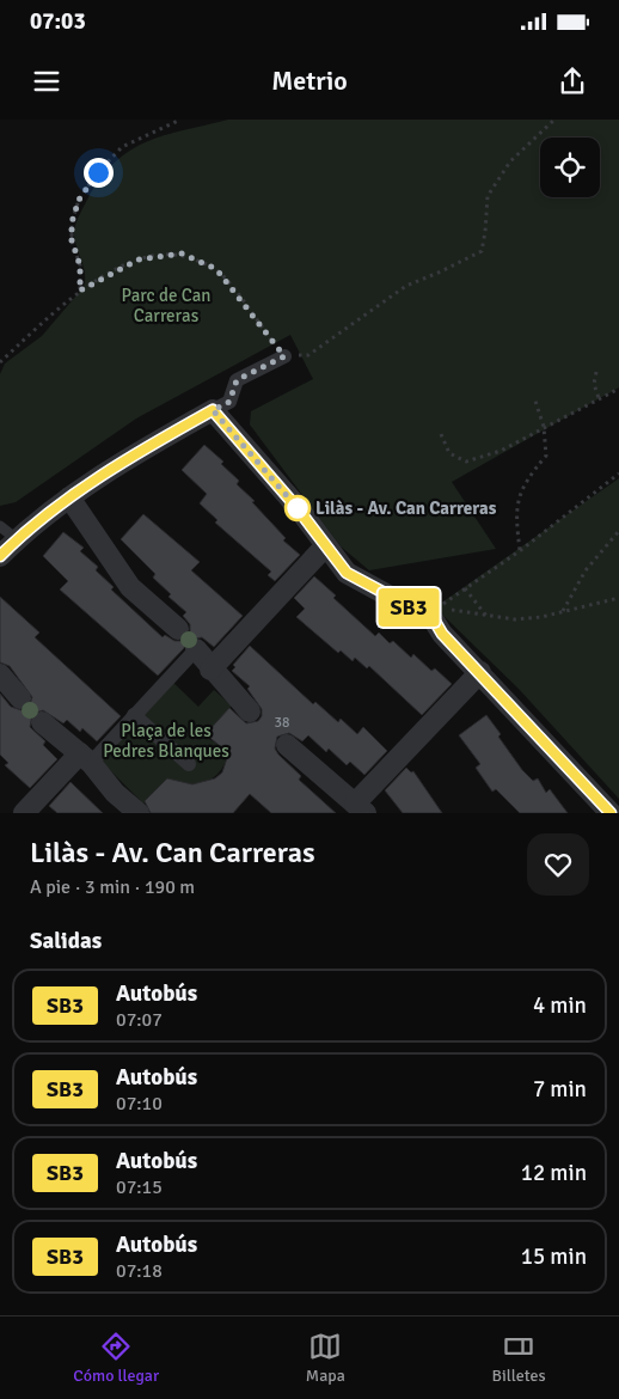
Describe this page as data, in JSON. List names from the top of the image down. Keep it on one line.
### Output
{"parks":["Parc de Can Carreras","Plaça de les Pedres Blanques"],"places":["Lilàs - Av. Can Carreras"],"lines":["bus line SB3"],"house_numbers":["38"],"page":{"status":"07:03","header":"Metrio","on_map":"SB3","heading":[["Lilàs - Av. Can Carreras","A pie · 3 min · 190 m"],"Salidas"],"list":[{"mark":"SB3","name":"Autobús","note":"07:07","value":"4 min"},{"mark":"SB3","name":"Autobús","note":"07:10","value":"7 min"},{"mark":"SB3","name":"Autobús","note":"07:15","value":"12 min"},{"mark":"SB3","name":"Autobús","note":"07:18","value":"15 min"}],"tabs":["Cómo llegar","Mapa","Billetes"]}}
